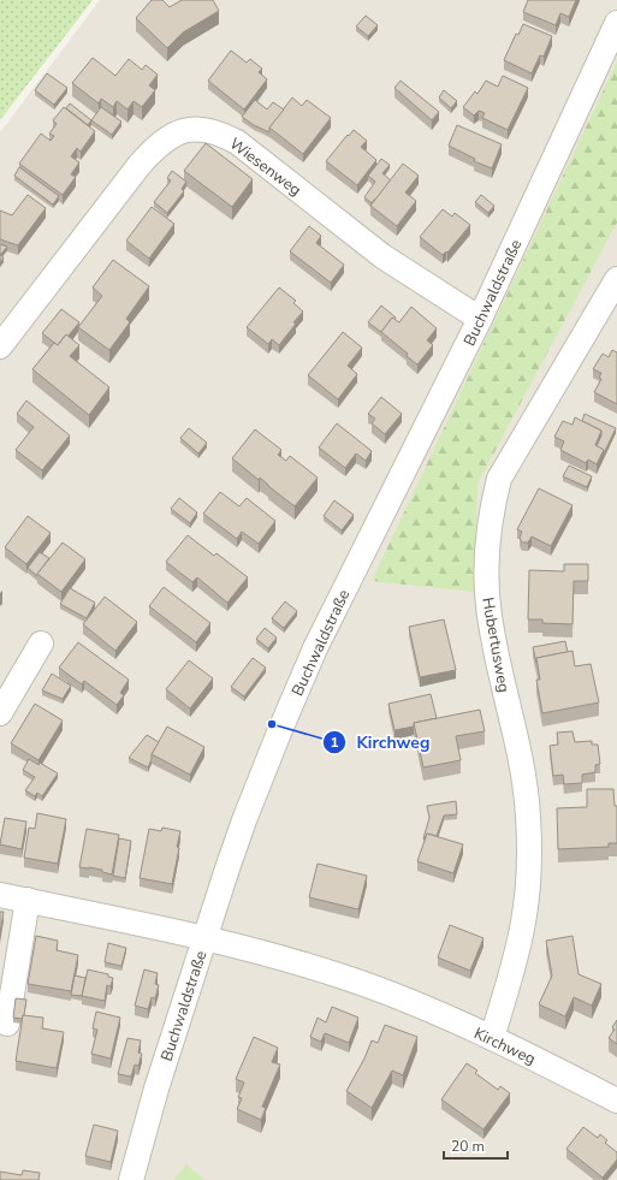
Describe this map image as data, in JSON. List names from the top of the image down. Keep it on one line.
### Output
{"streets":{"street":["Wiesenweg","Buchwaldstraße","Hubertusweg","Kirchweg"]},"crossings":[["Wiesenweg","Buchwaldstraße"],["Buchwaldstraße","Kirchweg"],["Hubertusweg","Kirchweg"]],"places":["Kirchweg"],"scale_bar":"20 m"}
